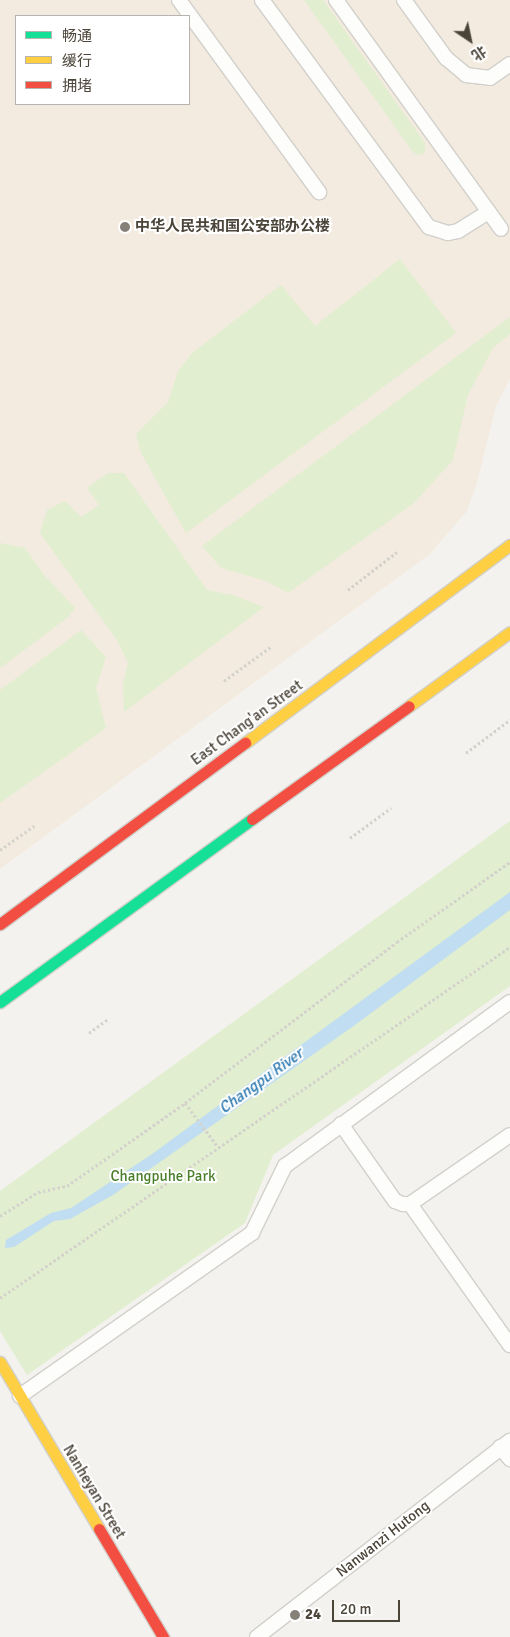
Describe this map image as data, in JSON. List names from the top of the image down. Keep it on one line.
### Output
{"streets":{"main road":["East Chang'an Street","Nanheyan Street"],"lane":["Nanwanzi Hutong"]},"water":["Changpu River"],"parks":["Changpuhe Park"],"places":["中华人民共和国公安部办公楼","24"],"legend":["畅通","缓行","拥堵"],"scale_bar":"20 m","north":"bottom right"}
